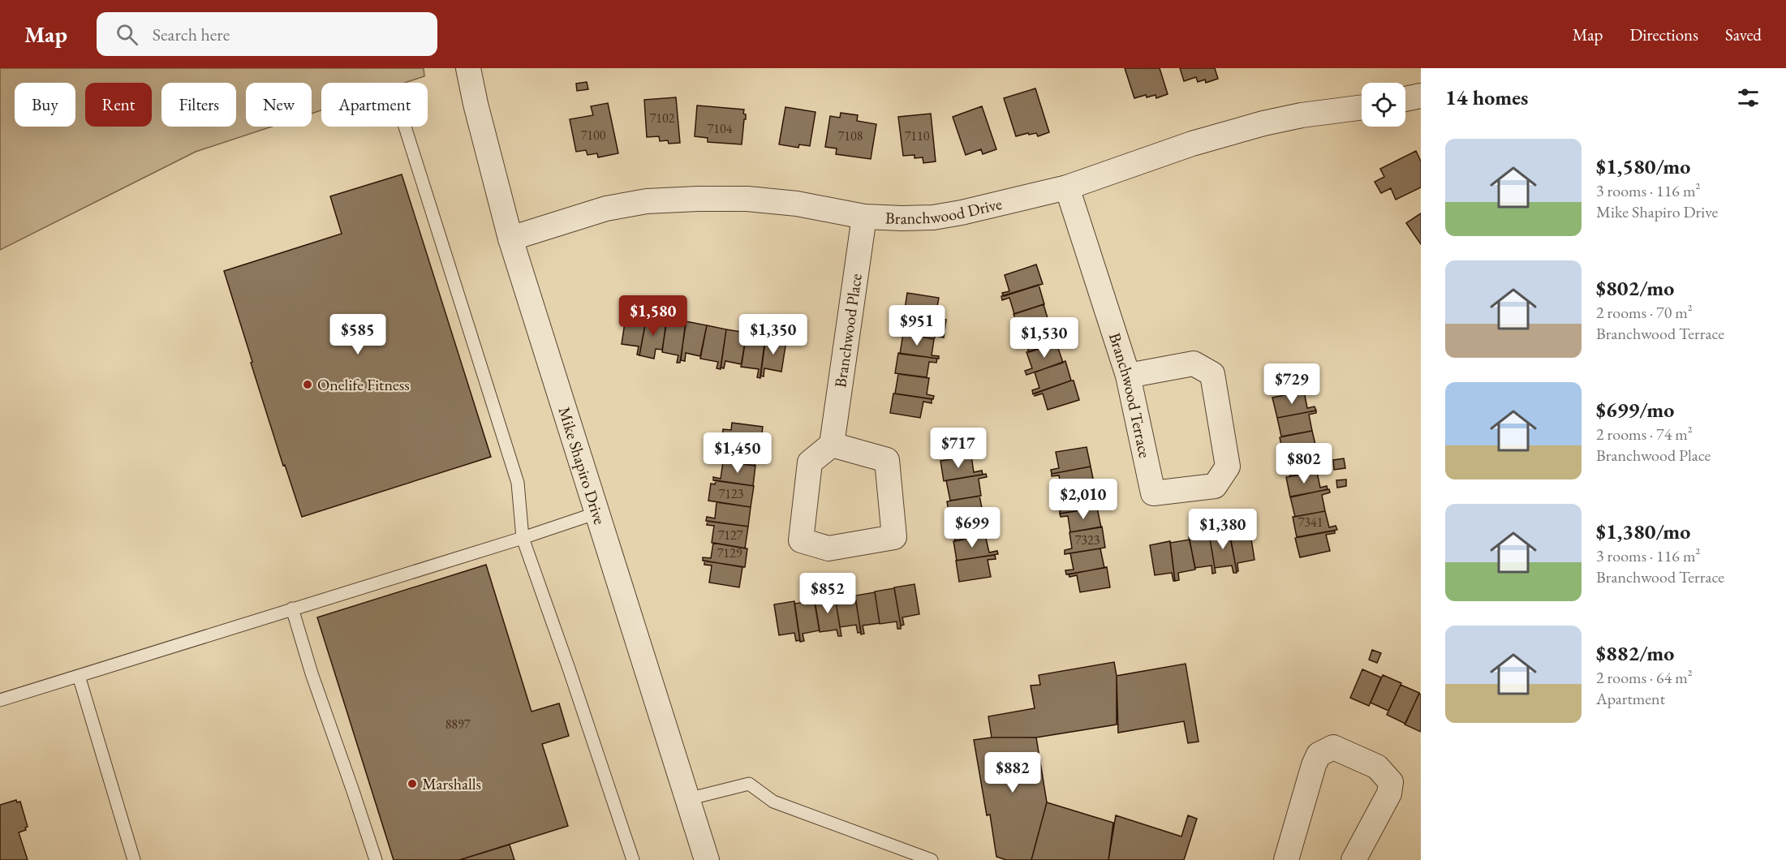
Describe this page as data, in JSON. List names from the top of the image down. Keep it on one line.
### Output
{"streets":{"street":["Branchwood Drive","Branchwood Place","Branchwood Terrace","Mike Shapiro Drive"]},"crossings":[["Branchwood Drive","Branchwood Place"],["Branchwood Drive","Branchwood Terrace"],["Branchwood Drive","Mike Shapiro Drive"]],"places":["Onelife Fitness","Marshalls"],"house_numbers":["7102","7104","7100","7108","7110","7123","7341","7127","7323","7129","8897"],"page":{"header":"Map","search":"Search here","nav":["Map","Directions","Saved"],"heading":"14 homes","chip":["Buy","Rent","Filters","New","Apartment"],"list":[{"name":"$1,580/mo","note":"3 rooms · 116 m² · Mike Shapiro Drive"},{"name":"$802/mo","note":"2 rooms · 70 m² · Branchwood Terrace"},{"name":"$699/mo","note":"2 rooms · 74 m² · Branchwood Place"},{"name":"$1,380/mo","note":"3 rooms · 116 m² · Branchwood Terrace"},{"name":"$882/mo","note":"2 rooms · 64 m² · Apartment"}],"price":["$1,580","$951","$585","$1,350","$1,530","$729","$717","$1,450","$802","$2,010","$699","$1,380","$852","$882"]}}
